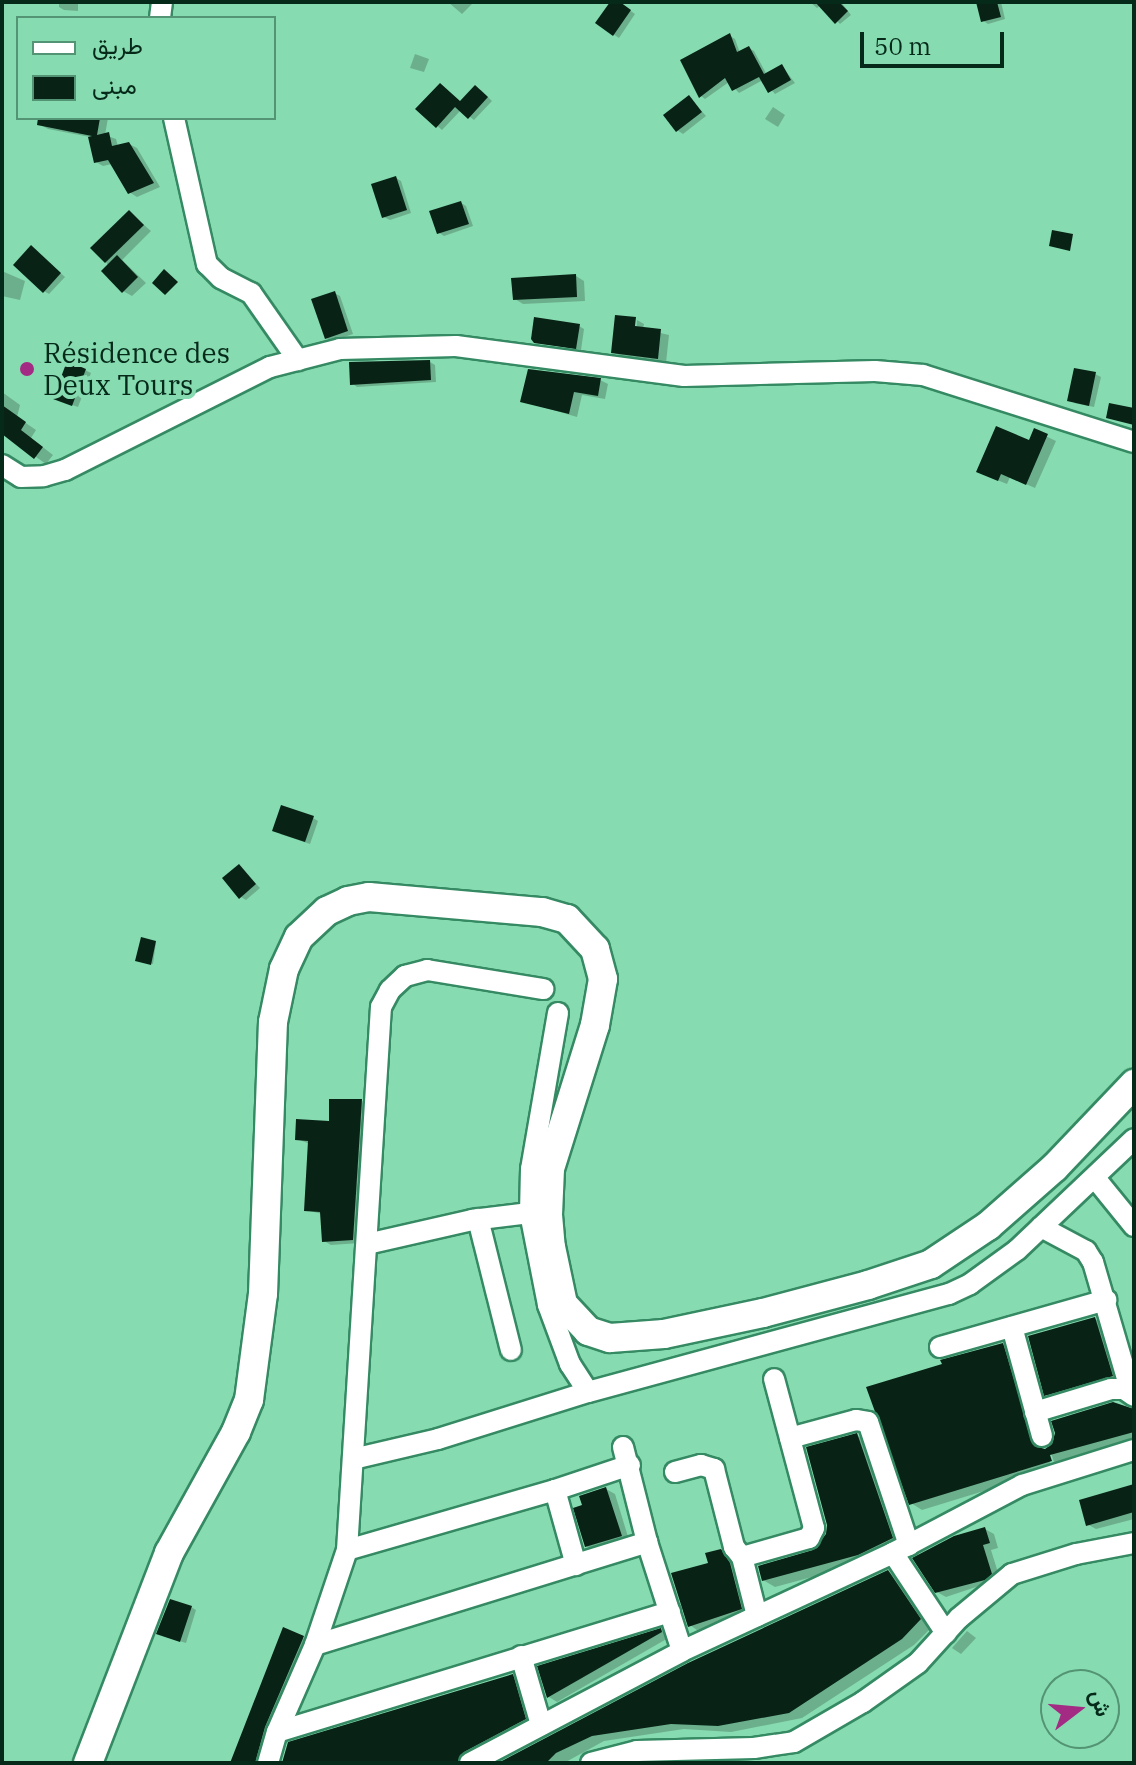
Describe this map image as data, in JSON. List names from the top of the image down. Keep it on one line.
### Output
{"places":["Résidence des Deux Tours"],"legend":["طريق","مبنى"],"scale_bar":"50 m","north":"right"}
